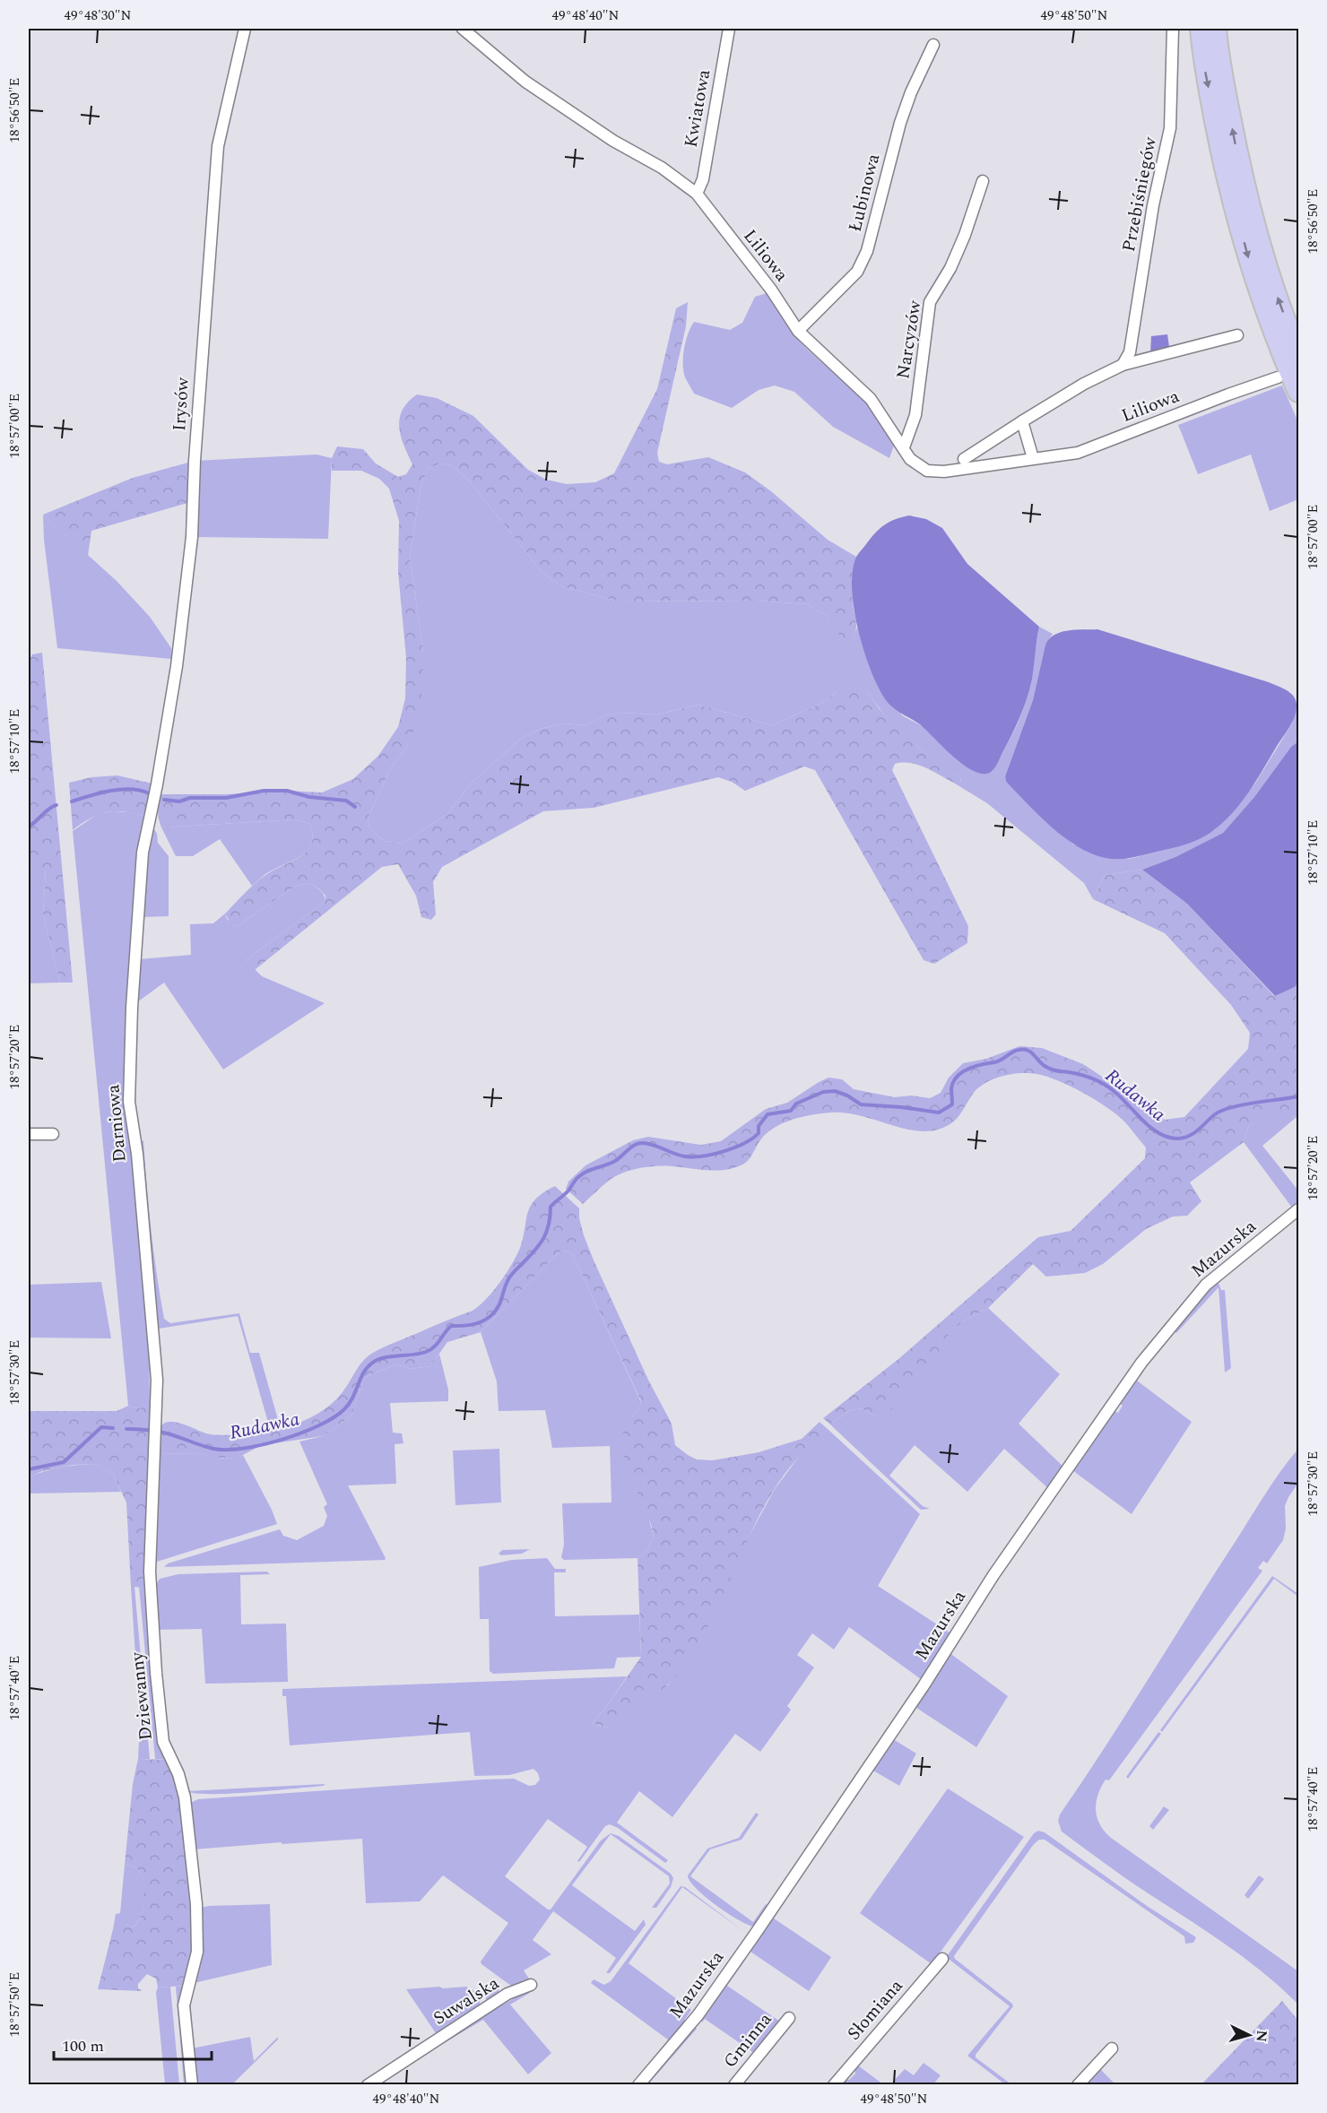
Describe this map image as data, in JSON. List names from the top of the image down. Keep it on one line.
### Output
{"streets":{"street":["Kwiatowa","Łubinowa","Przebiśniegów","Liliowa","Narcyzów","Irysów","Darniowa","Mazurska","Dziewanny","Suwalska","Słomiana","Gminna"]},"crossings":[["Kwiatowa","Liliowa"],["Łubinowa","Liliowa"],["Liliowa","Narcyzów"],["Irysów","Darniowa"],["Darniowa","Dziewanny"]],"water":["Rudawka"],"scale_bar":"100 m","north":"right","coordinates":["49°48'30\"N","49°48'40\"N","49°48'50\"N","18°56'50\"E","18°57'00\"E","18°57'10\"E","18°57'20\"E","18°57'30\"E","18°57'40\"E","18°57'50\"E"]}
